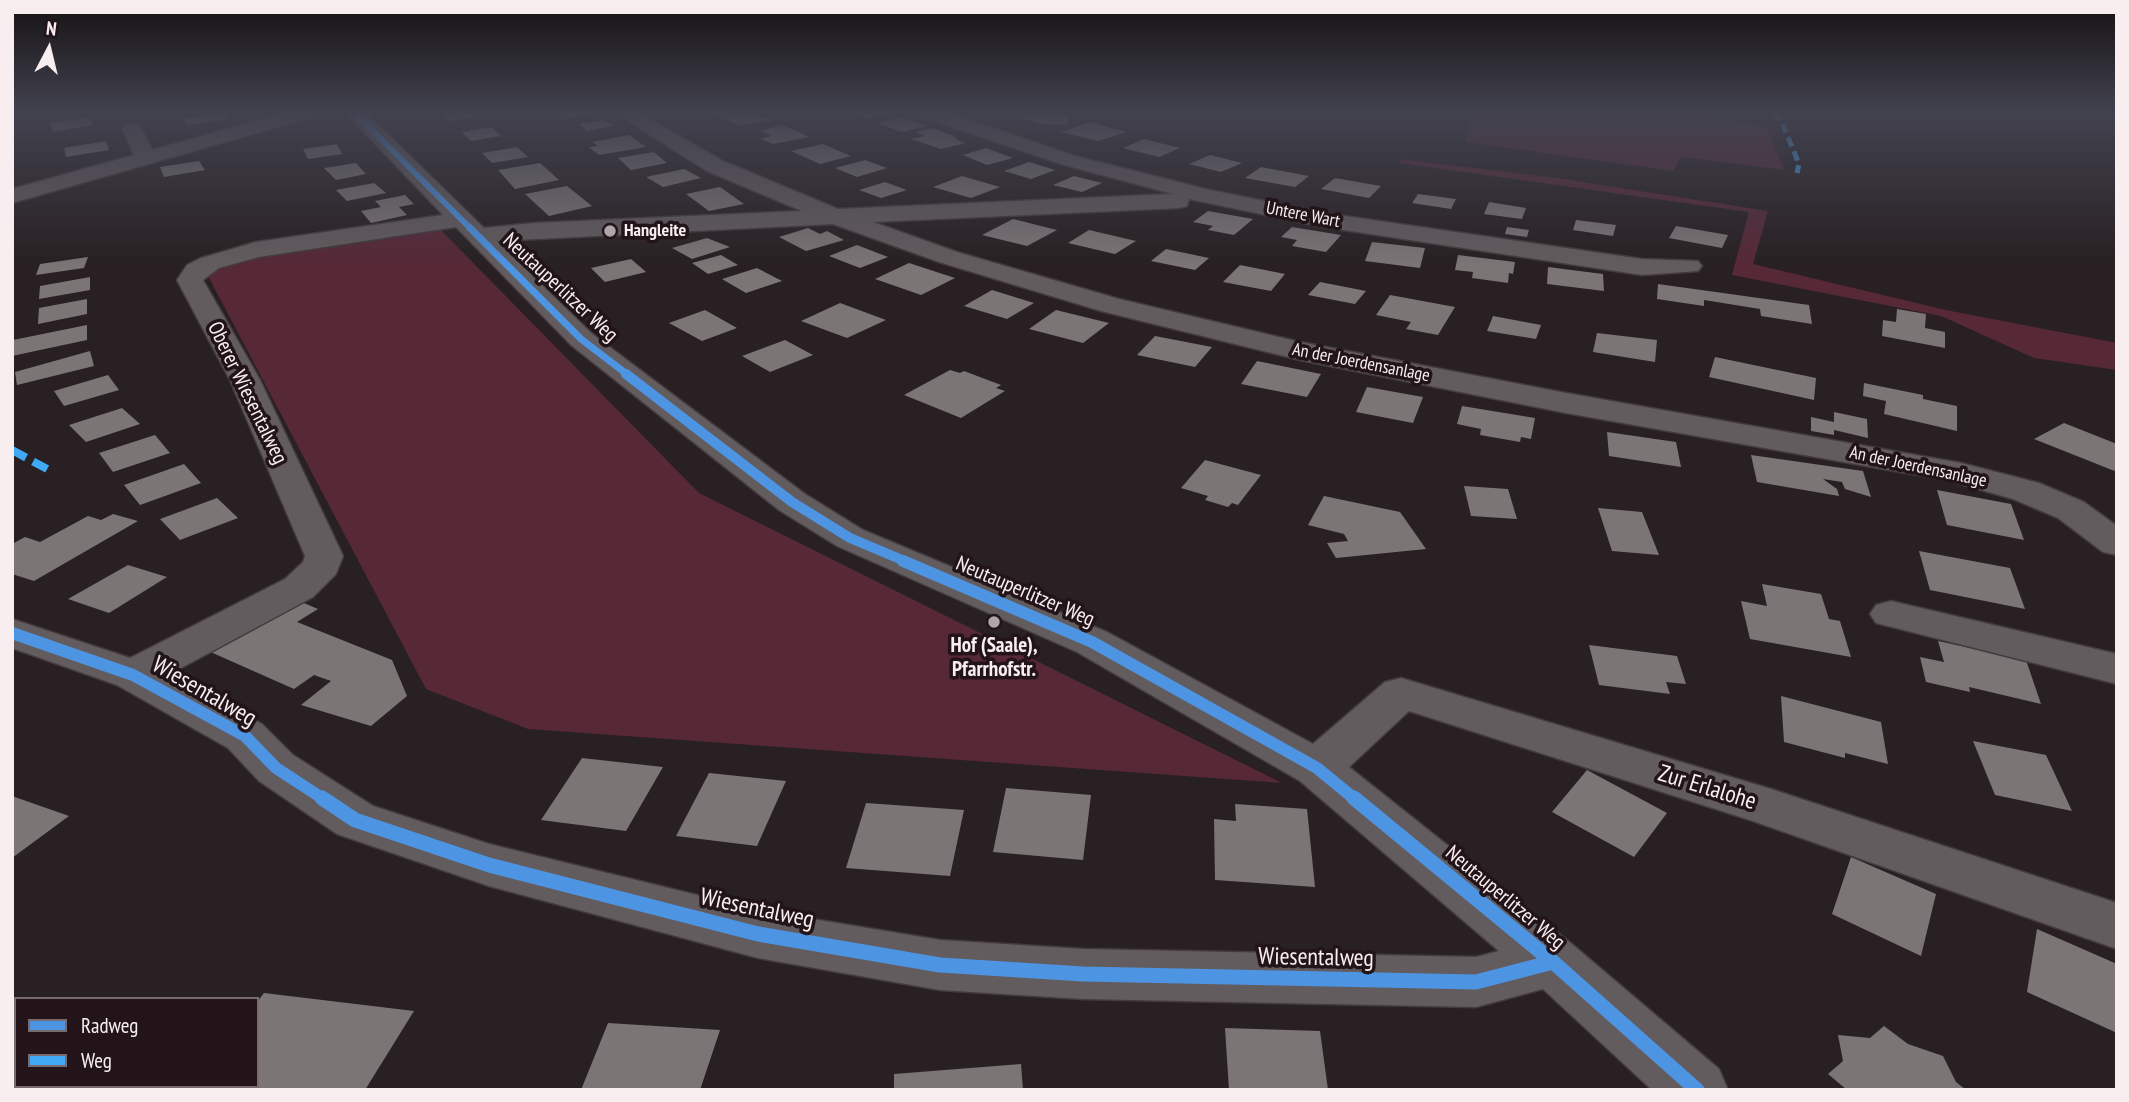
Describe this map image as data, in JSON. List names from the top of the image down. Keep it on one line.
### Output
{"streets":{"street":["Untere Wart","Neutauperlitzer Weg","An der Joerdensanlage","Oberer Wiesentalweg","Wiesentalweg","Zur Erlalohe"]},"crossings":[["Neutauperlitzer Weg","Oberer Wiesentalweg"],["Neutauperlitzer Weg","Wiesentalweg"],["Neutauperlitzer Weg","Zur Erlalohe"],["Oberer Wiesentalweg","Wiesentalweg"]],"places":["Hangleite","Hof (Saale), Pfarrhofstr."],"legend":["Radweg","Weg"],"north":"top"}
